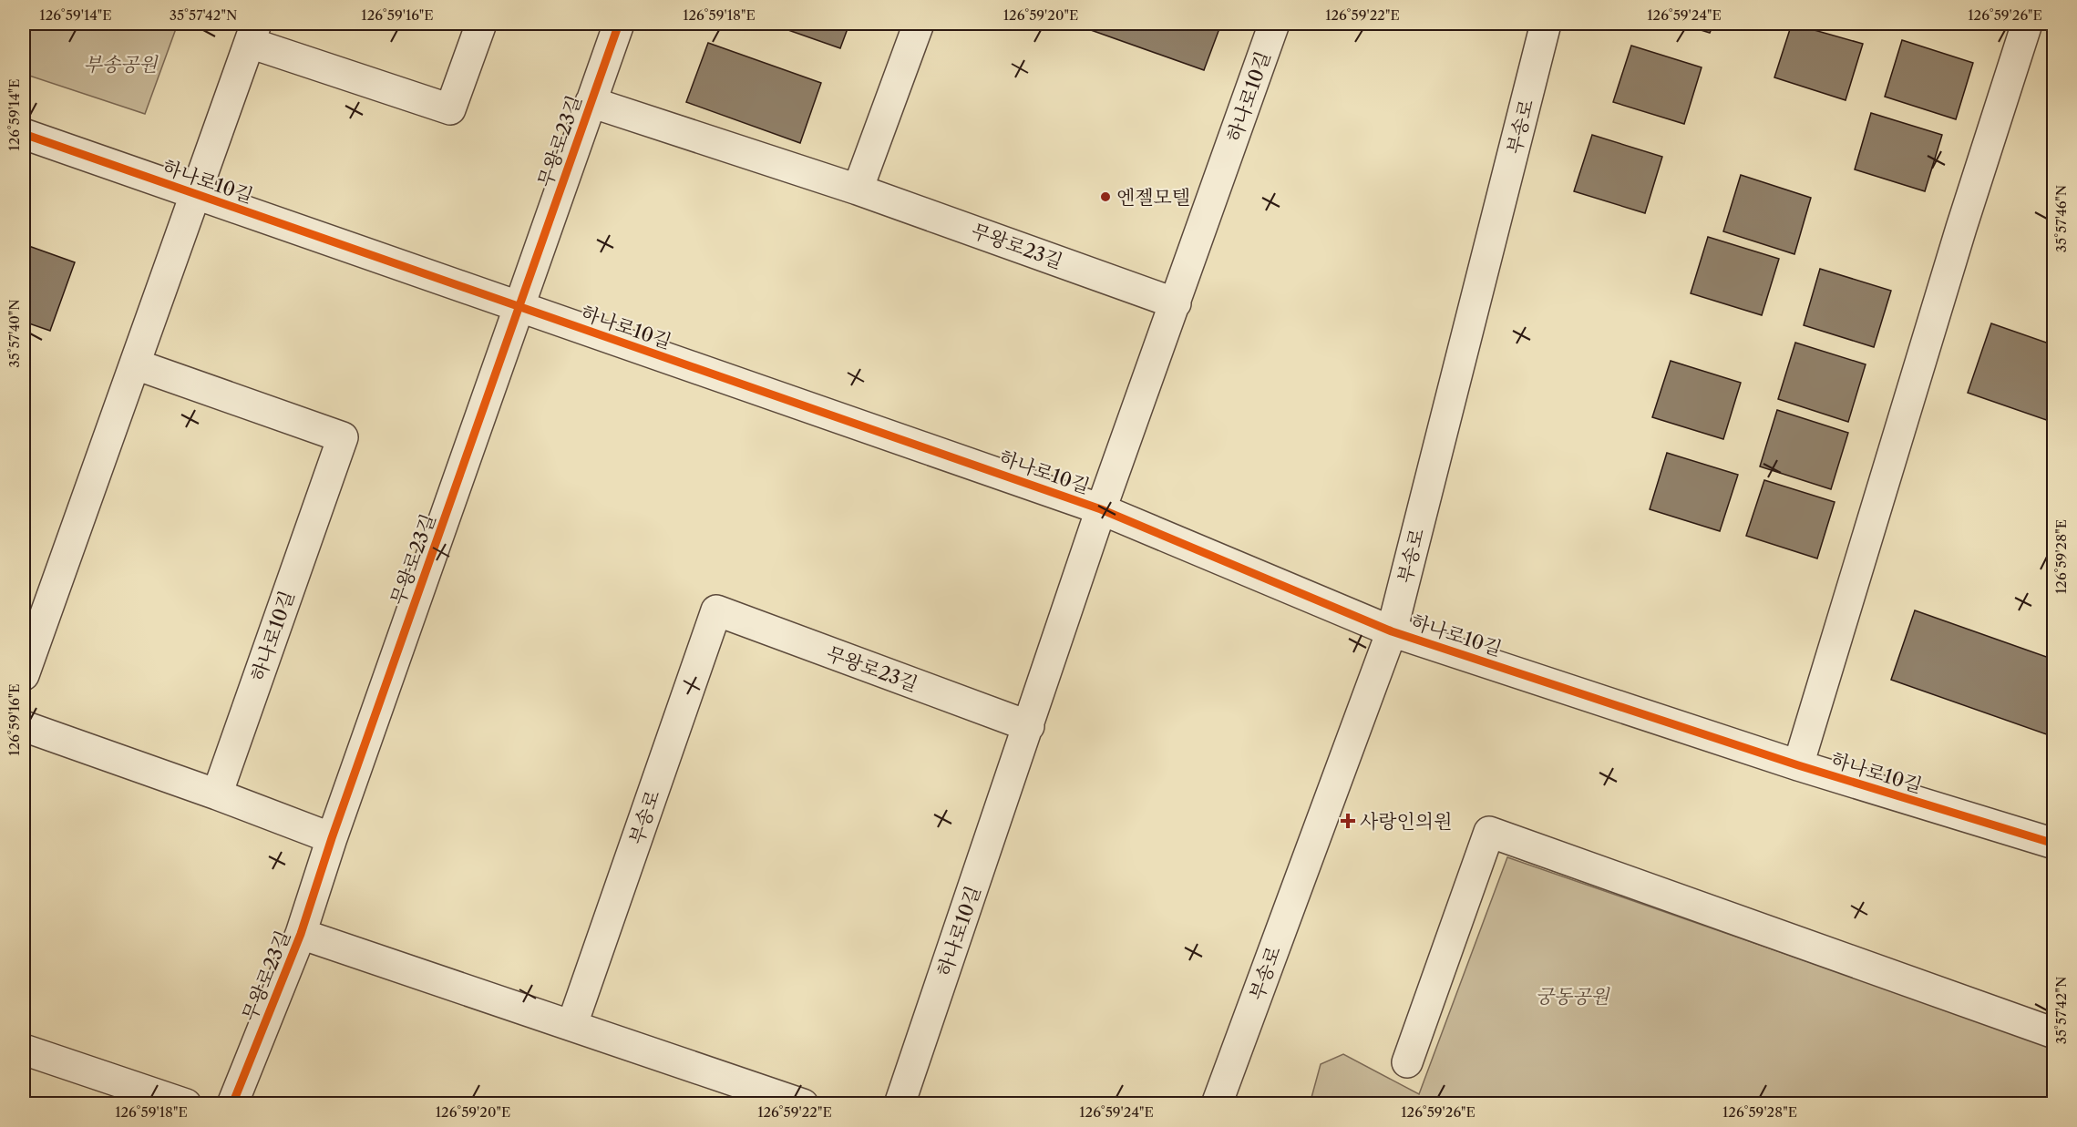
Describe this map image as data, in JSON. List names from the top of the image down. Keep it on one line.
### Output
{"streets":{"street":["하나로10길","부송로","무왕로23길"]},"crossings":[["하나로10길","부송로"],["하나로10길","무왕로23길"],["부송로","무왕로23길"]],"parks":["부송공원","궁동공원"],"places":{"other":["엔젤모텔"],"health":["사랑인의원"]},"coordinates":["126°59'14\"E","35°57'42\"N","126°59'16\"E","126°59'18\"E","126°59'20\"E","126°59'22\"E","126°59'24\"E","126°59'26\"E","35°57'46\"N","35°57'40\"N","126°59'28\"E"]}
